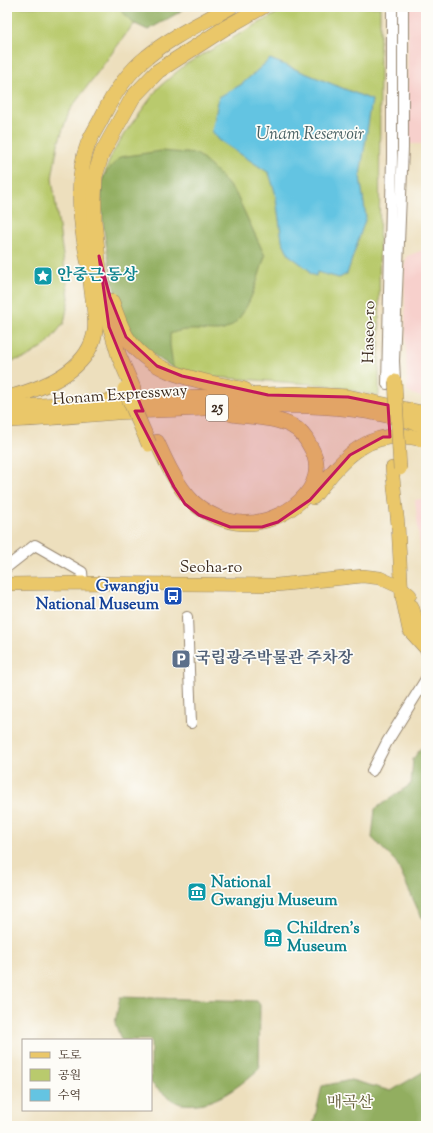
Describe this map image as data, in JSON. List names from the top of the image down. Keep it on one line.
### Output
{"streets":{"highway":["Honam Expressway","25"],"main road":["Haseo-ro","Seoha-ro"]},"crossings":[["Haseo-ro","Seoha-ro"]],"water":["Unam Reservoir"],"parks":["매곡산"],"places":{"place":["안중근 동상"],"bus stop":["Gwangju National Museum"],"parking":["국립광주박물관 주차장"],"museum":["National Gwangju Museum","Children’s Museum"]},"legend":["도로","공원","수역"]}
